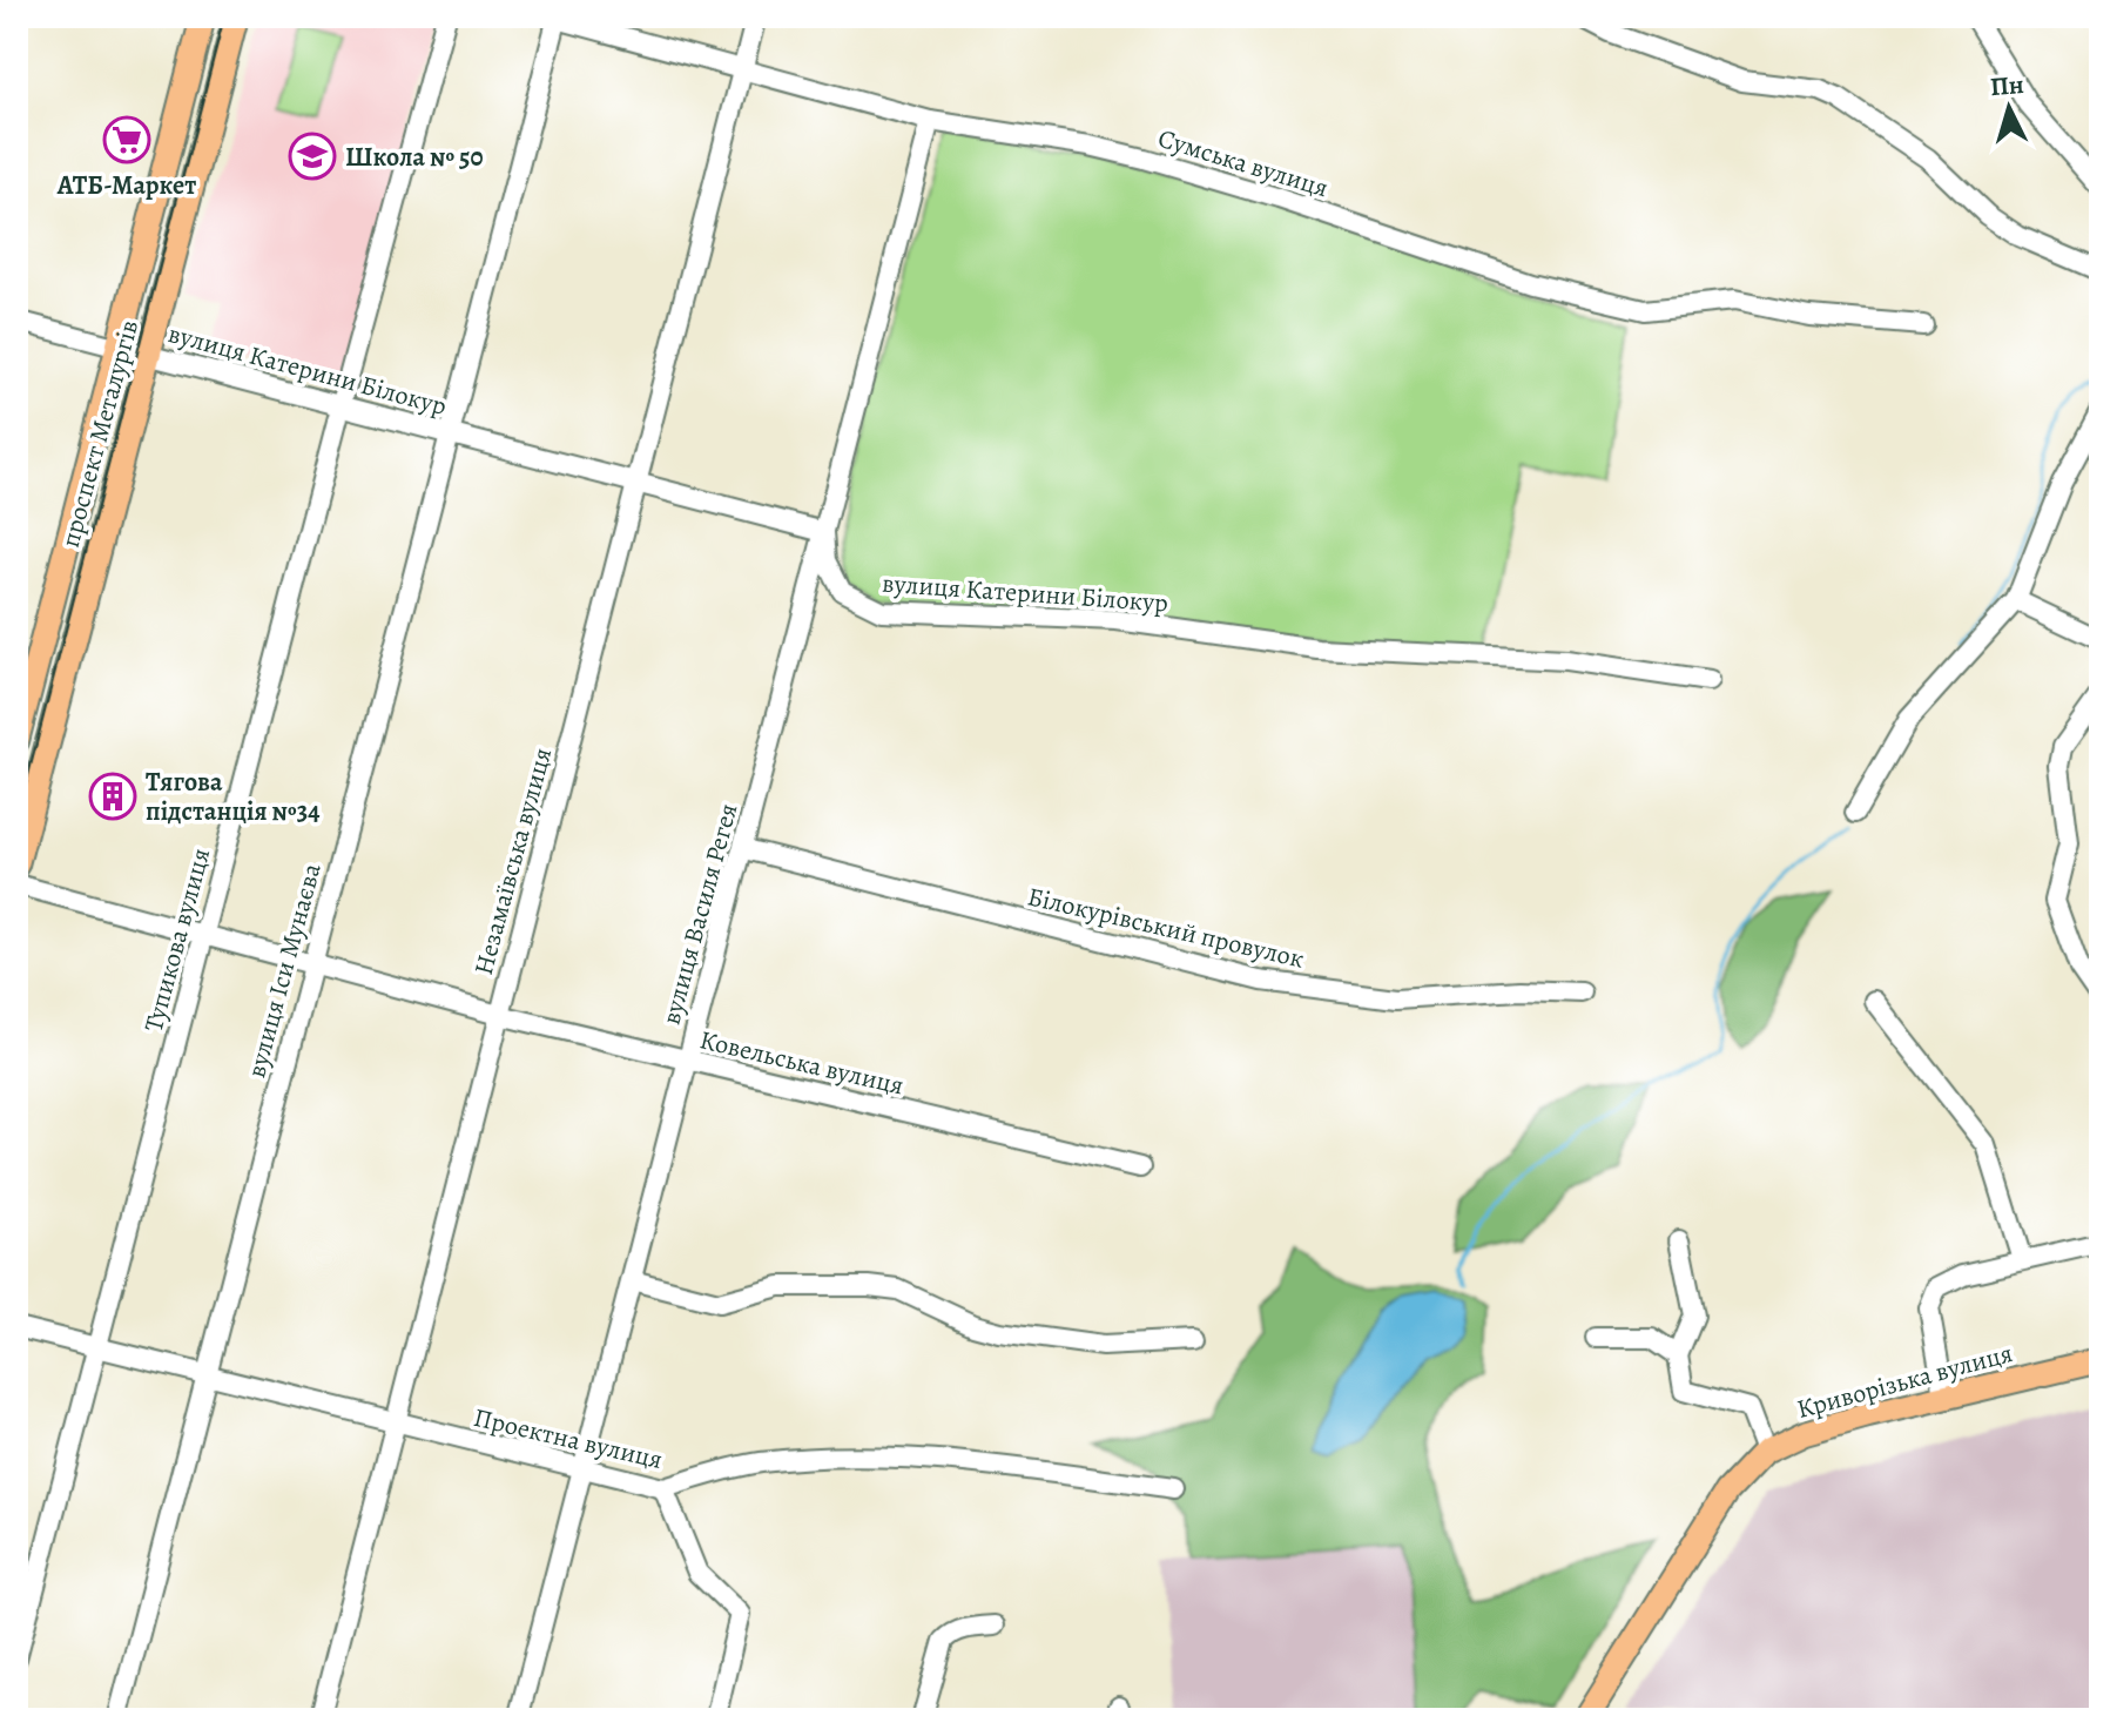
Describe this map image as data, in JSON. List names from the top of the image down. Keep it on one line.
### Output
{"streets":{"main road":["проспект Металургів","Криворізька вулиця"],"street":["Сумська вулиця","вулиця Катерини Білокур","Незамаївська вулиця","вулиця Василя Регея","Білокурівський провулок","Тупикова вулиця","вулиця Іси Мунаєва","Ковельська вулиця","Проектна вулиця"]},"crossings":[["Сумська вулиця","Незамаївська вулиця"],["Сумська вулиця","вулиця Василя Регея"],["Сумська вулиця","вулиця Іси Мунаєва"],["вулиця Катерини Білокур","проспект Металургів"],["вулиця Катерини Білокур","Незамаївська вулиця"],["вулиця Катерини Білокур","вулиця Василя Регея"],["вулиця Катерини Білокур","Тупикова вулиця"],["вулиця Катерини Білокур","вулиця Іси Мунаєва"],["Незамаївська вулиця","Ковельська вулиця"],["Незамаївська вулиця","Проектна вулиця"],["вулиця Василя Регея","Білокурівський провулок"],["вулиця Василя Регея","Ковельська вулиця"],["вулиця Василя Регея","Проектна вулиця"],["Тупикова вулиця","Ковельська вулиця"],["Тупикова вулиця","Проектна вулиця"],["вулиця Іси Мунаєва","Ковельська вулиця"],["вулиця Іси Мунаєва","Проектна вулиця"]],"places":{"supermarket":["АТБ-Маркет"],"school or university":["Школа № 50"],"building":["Тягова пiдстанцiя №34"]},"north":"top"}
